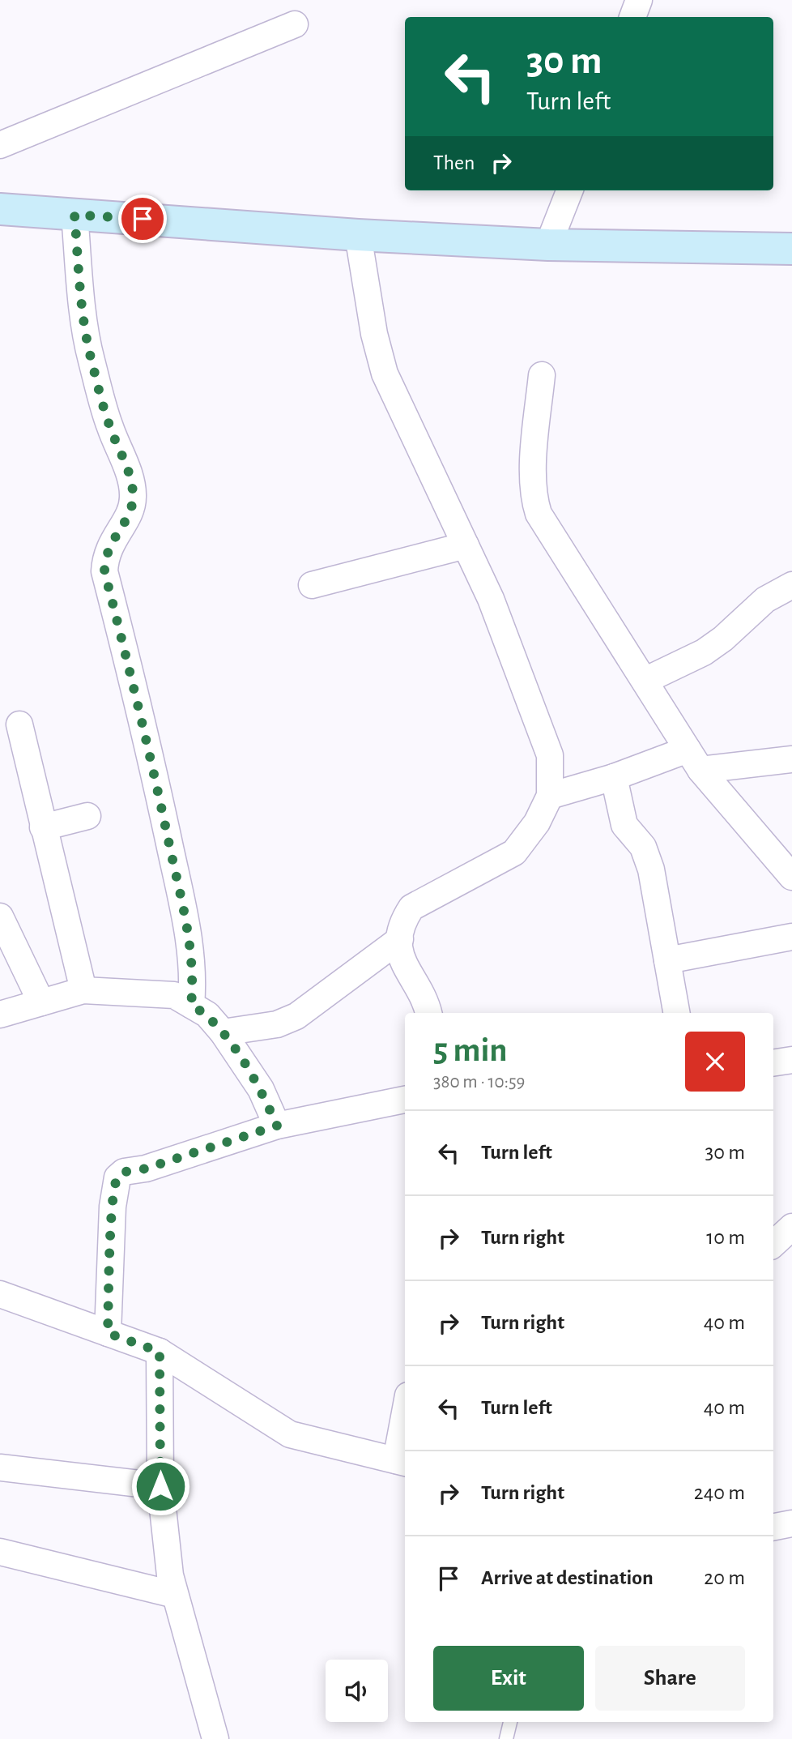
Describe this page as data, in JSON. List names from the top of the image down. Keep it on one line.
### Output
{"page":{"turn":["30 m","Turn left"],"then":"Then","heading":["5 min","380 m · 10:59"],"list":[{"name":"Turn left","value":"30 m"},{"name":"Turn right","value":"10 m"},{"name":"Turn right","value":"40 m"},{"name":"Turn left","value":"40 m"},{"name":"Turn right","value":"240 m"},{"name":"Arrive at destination","value":"20 m"}],"buttons":["Exit","Share"]}}
